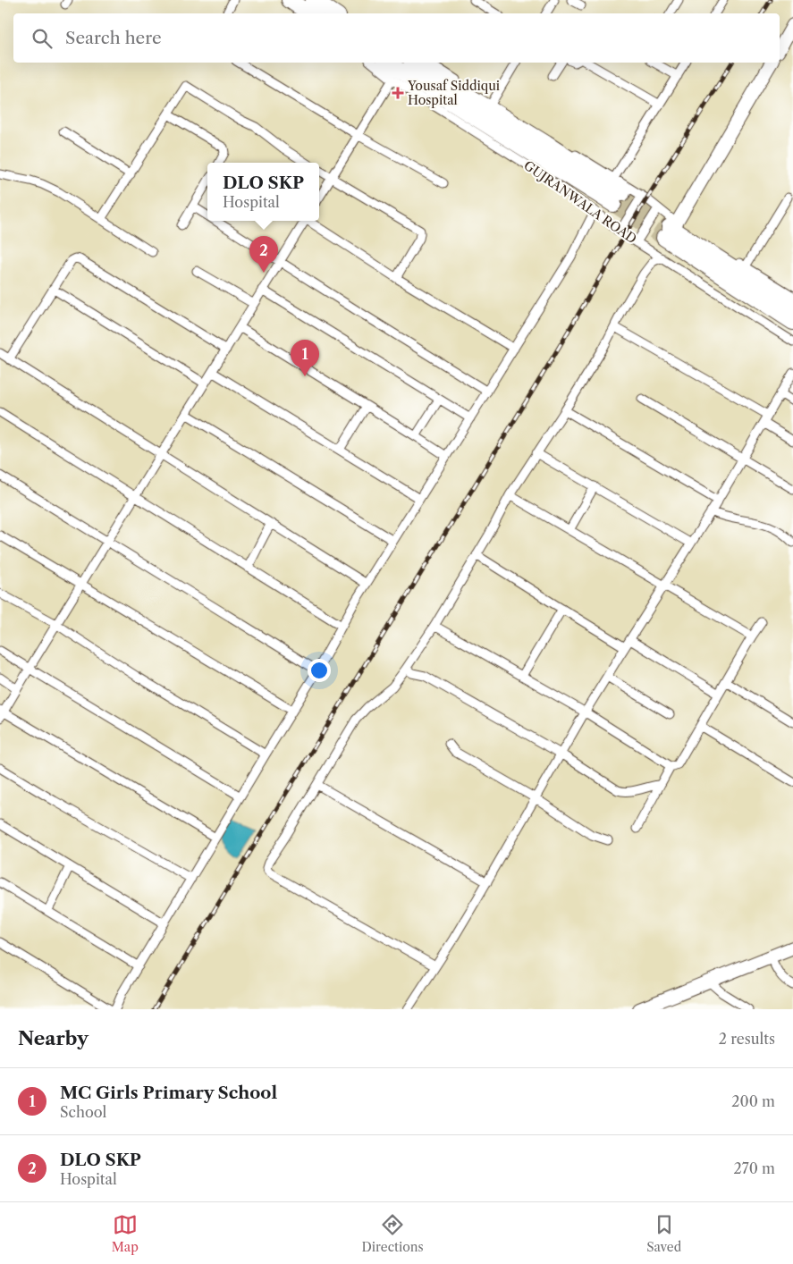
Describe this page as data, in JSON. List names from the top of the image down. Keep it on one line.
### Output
{"streets":{"highway":["GUJRANWALA ROAD"]},"places":{"health":["Yousaf Siddiqui Hospital"]},"page":{"search":"Search here","popup":["DLO SKP","Hospital"],"pins":["2","1"],"heading":["Nearby","2 results"],"list":[{"mark":"1","name":"MC Girls Primary School","note":"School","value":"200 m"},{"mark":"2","name":"DLO SKP","note":"Hospital","value":"270 m"}],"nav":["Map","Directions","Saved"]}}
